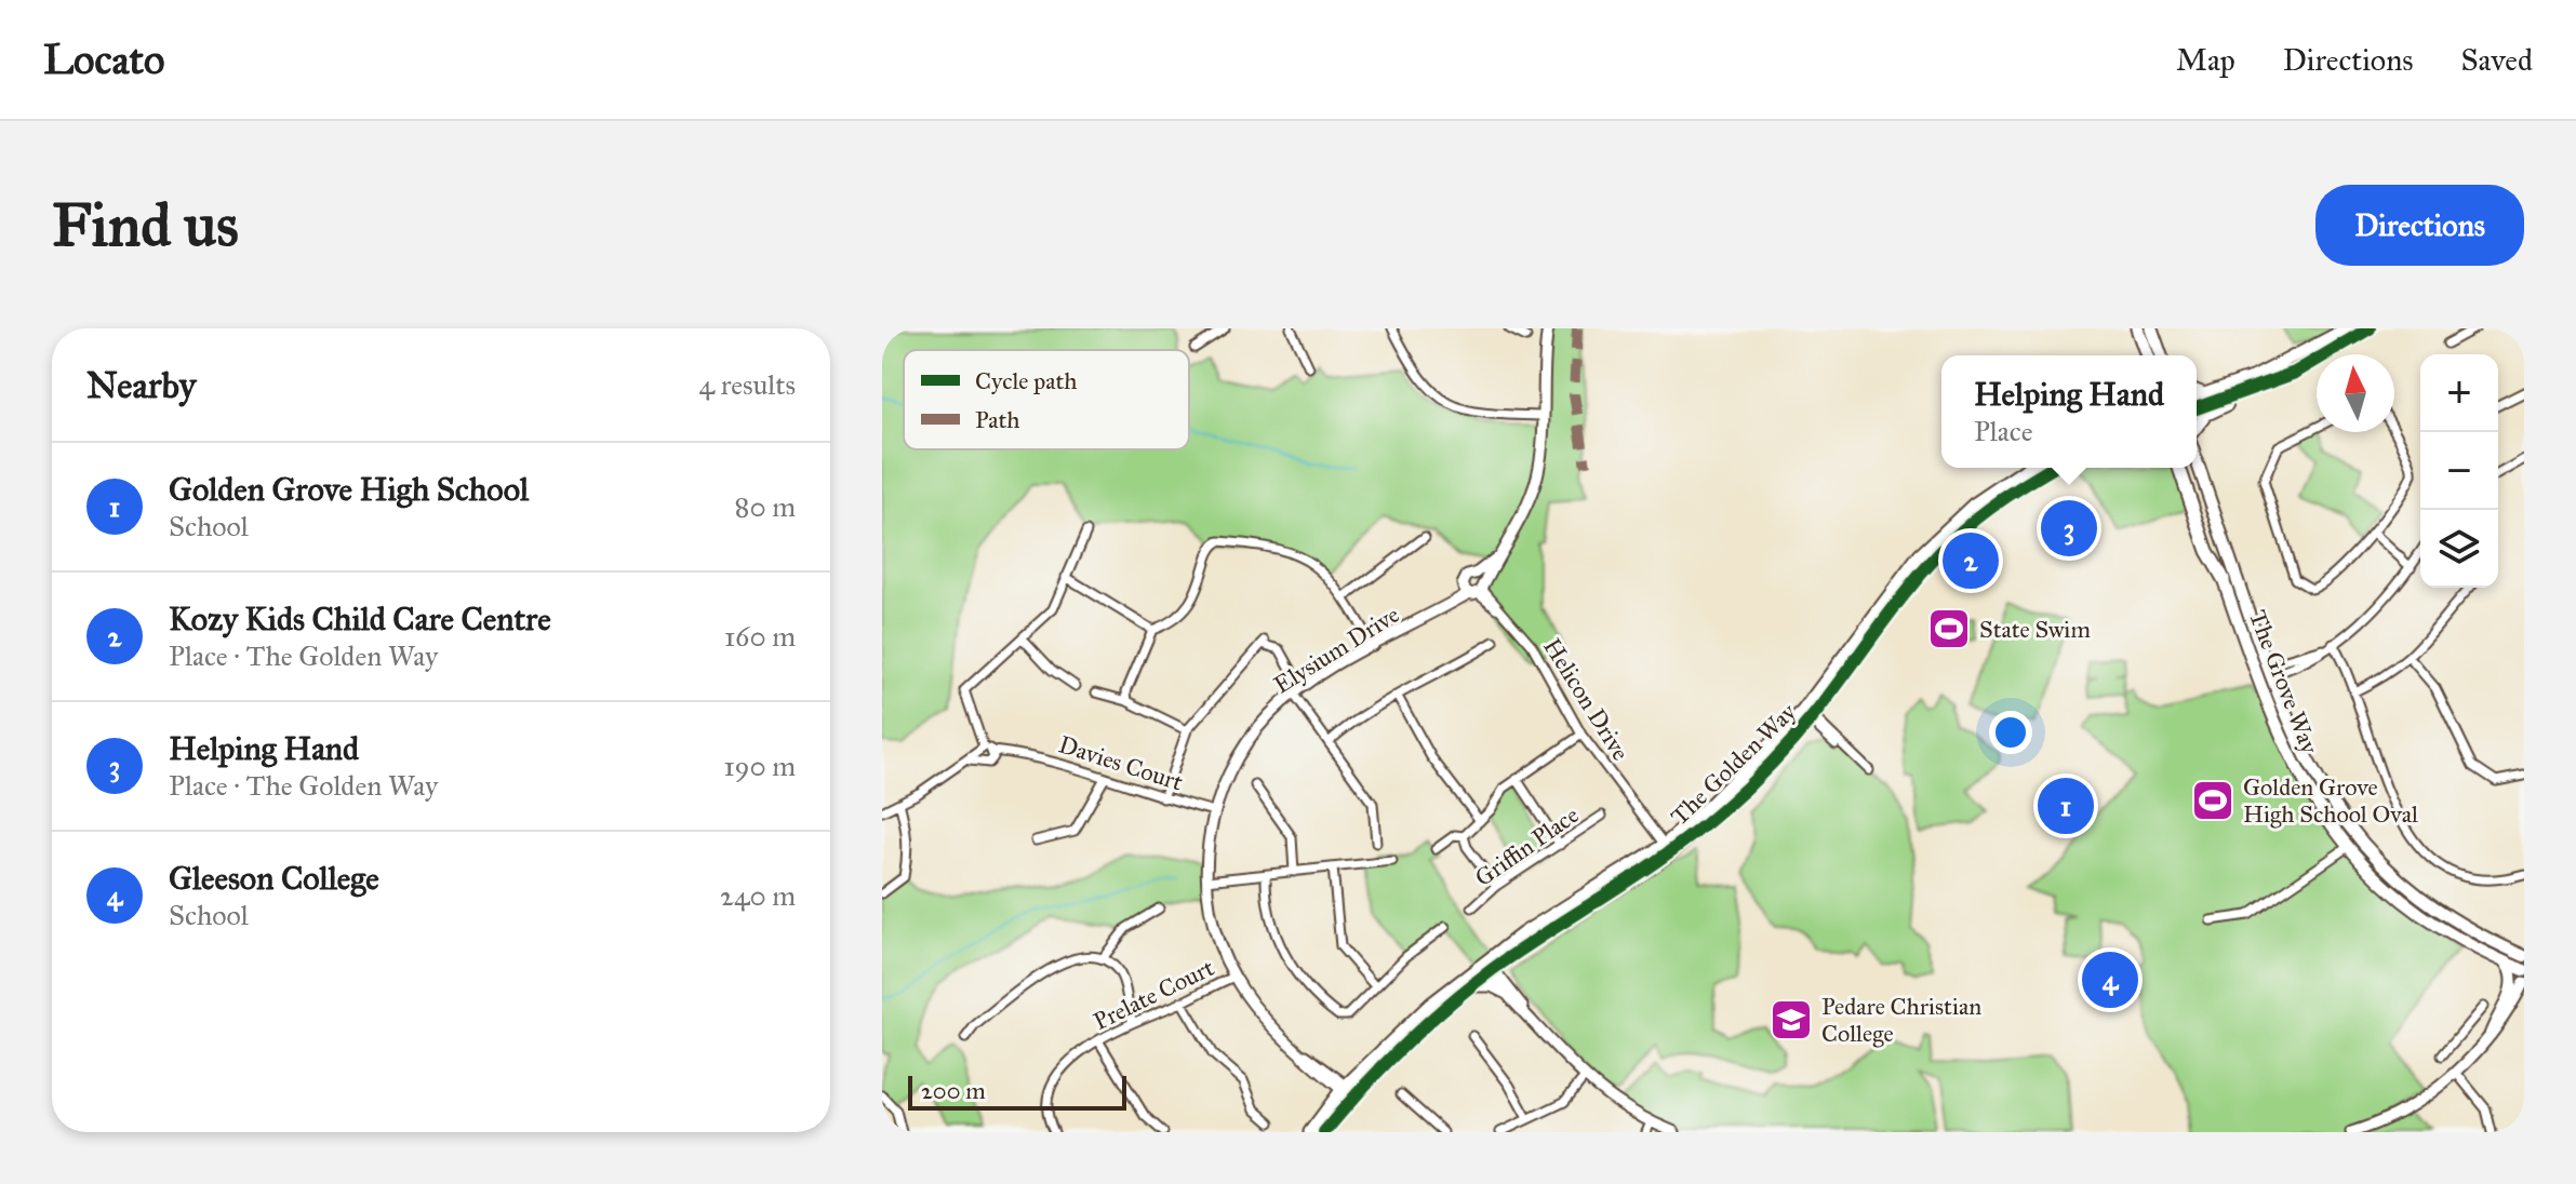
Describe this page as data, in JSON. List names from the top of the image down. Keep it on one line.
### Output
{"streets":{"main road":["The Grove Way","The Golden Way"],"street":["Elysium Drive","Helicon Drive","Davies Court","Griffin Place","Prelate Court"]},"crossings":[["Elysium Drive","Helicon Drive"],["Elysium Drive","Davies Court"],["Elysium Drive","The Golden Way"],["Elysium Drive","Prelate Court"],["Helicon Drive","The Golden Way"]],"places":{"sports":["State Swim","Golden Grove High School Oval"],"school or university":["Pedare Christian College"]},"legend":["Cycle path","Path"],"scale_bar":"200 m","north":"top","page":{"header":"Locato","nav":["Map","Directions","Saved"],"buttons":"Directions","title":"Find us","heading":["Nearby","4 results"],"map_buttons":["+","−"],"popup":["Helping Hand","Place"],"list":[{"mark":"1","name":"Golden Grove High School","note":"School","value":"80 m"},{"mark":"2","name":"Kozy Kids Child Care Centre","note":"Place · The Golden Way","value":"160 m"},{"mark":"3","name":"Helping Hand","note":"Place · The Golden Way","value":"190 m"},{"mark":"4","name":"Gleeson College","note":"School","value":"240 m"}],"pins":["3","2","1","4"],"scale":"200 m"}}
